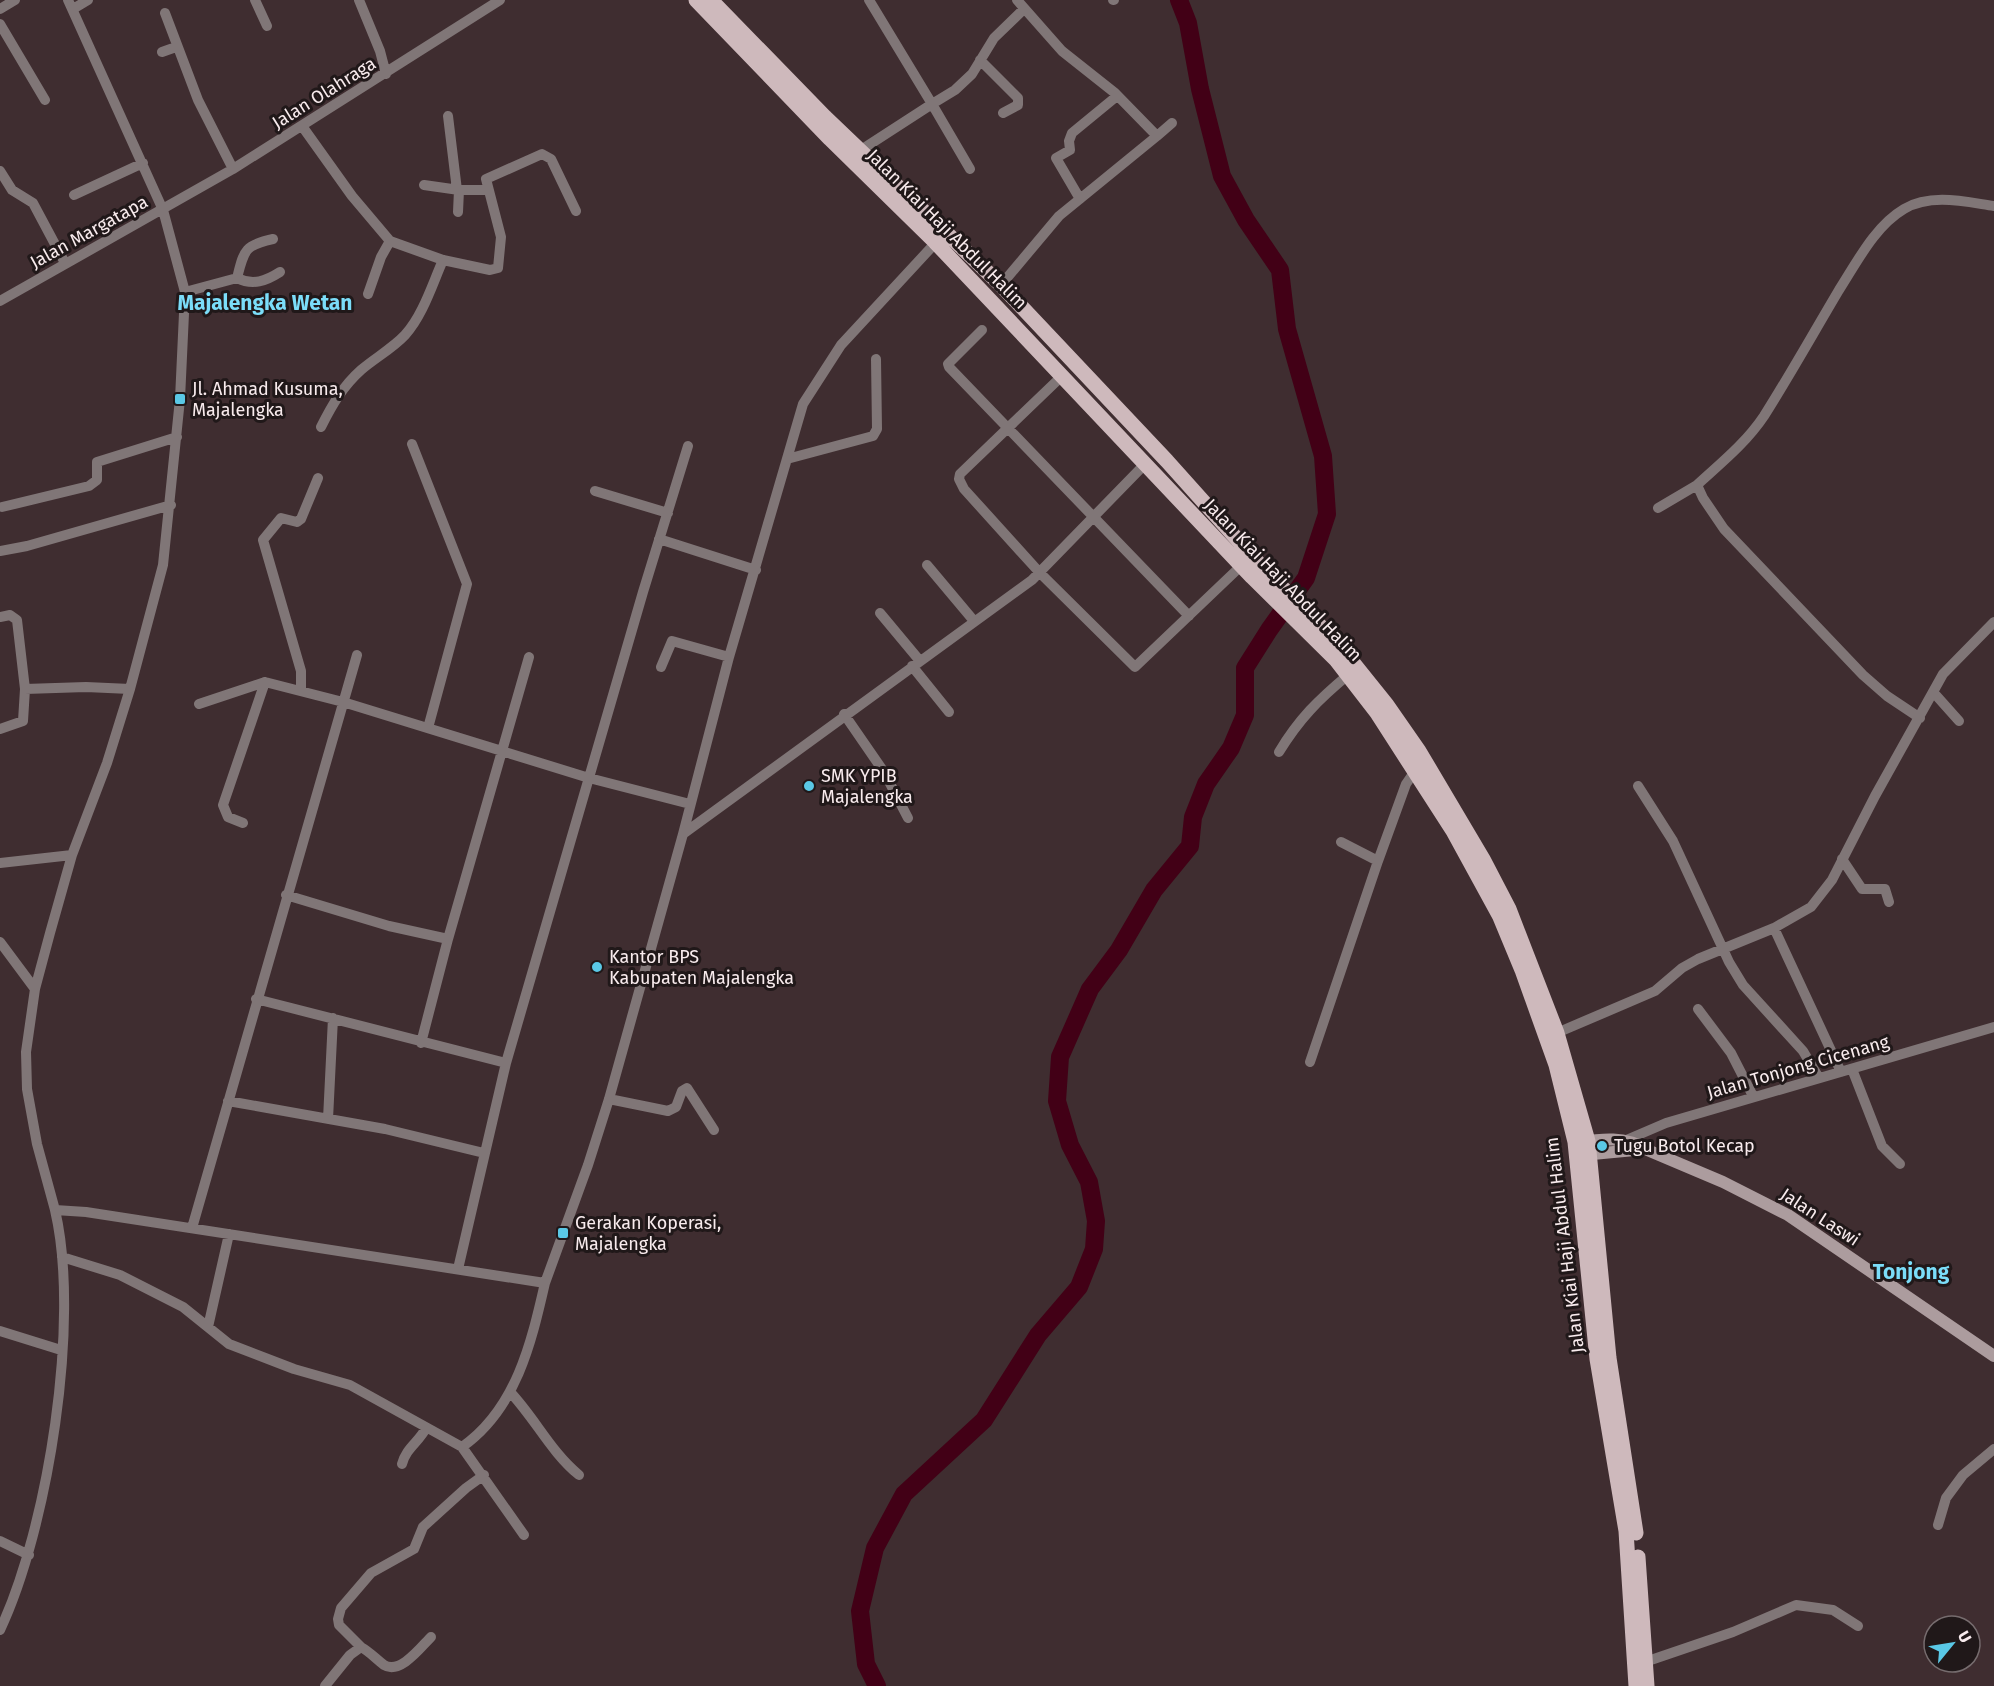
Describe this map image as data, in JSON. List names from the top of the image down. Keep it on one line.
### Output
{"streets":{"main road":["Jalan Kiai Haji Abdul Halim","Jalan Laswi"],"street":["Jalan Olahraga","Jalan Margatapa","Jalan Tonjong Cicenang"]},"crossings":[["Jalan Olahraga","Jalan Margatapa"],["Jalan Kiai Haji Abdul Halim","Jalan Laswi"],["Jalan Tonjong Cicenang","Jalan Laswi"]],"districts":["Majalengka Wetan","Tonjong"],"places":{"transit":["Jl. Ahmad Kusuma, Majalengka","Gerakan Koperasi, Majalengka"],"other":["SMK YPIB Majalengka","Kantor BPS Kabupaten Majalengka","Tugu Botol Kecap"]},"north":"top right"}
